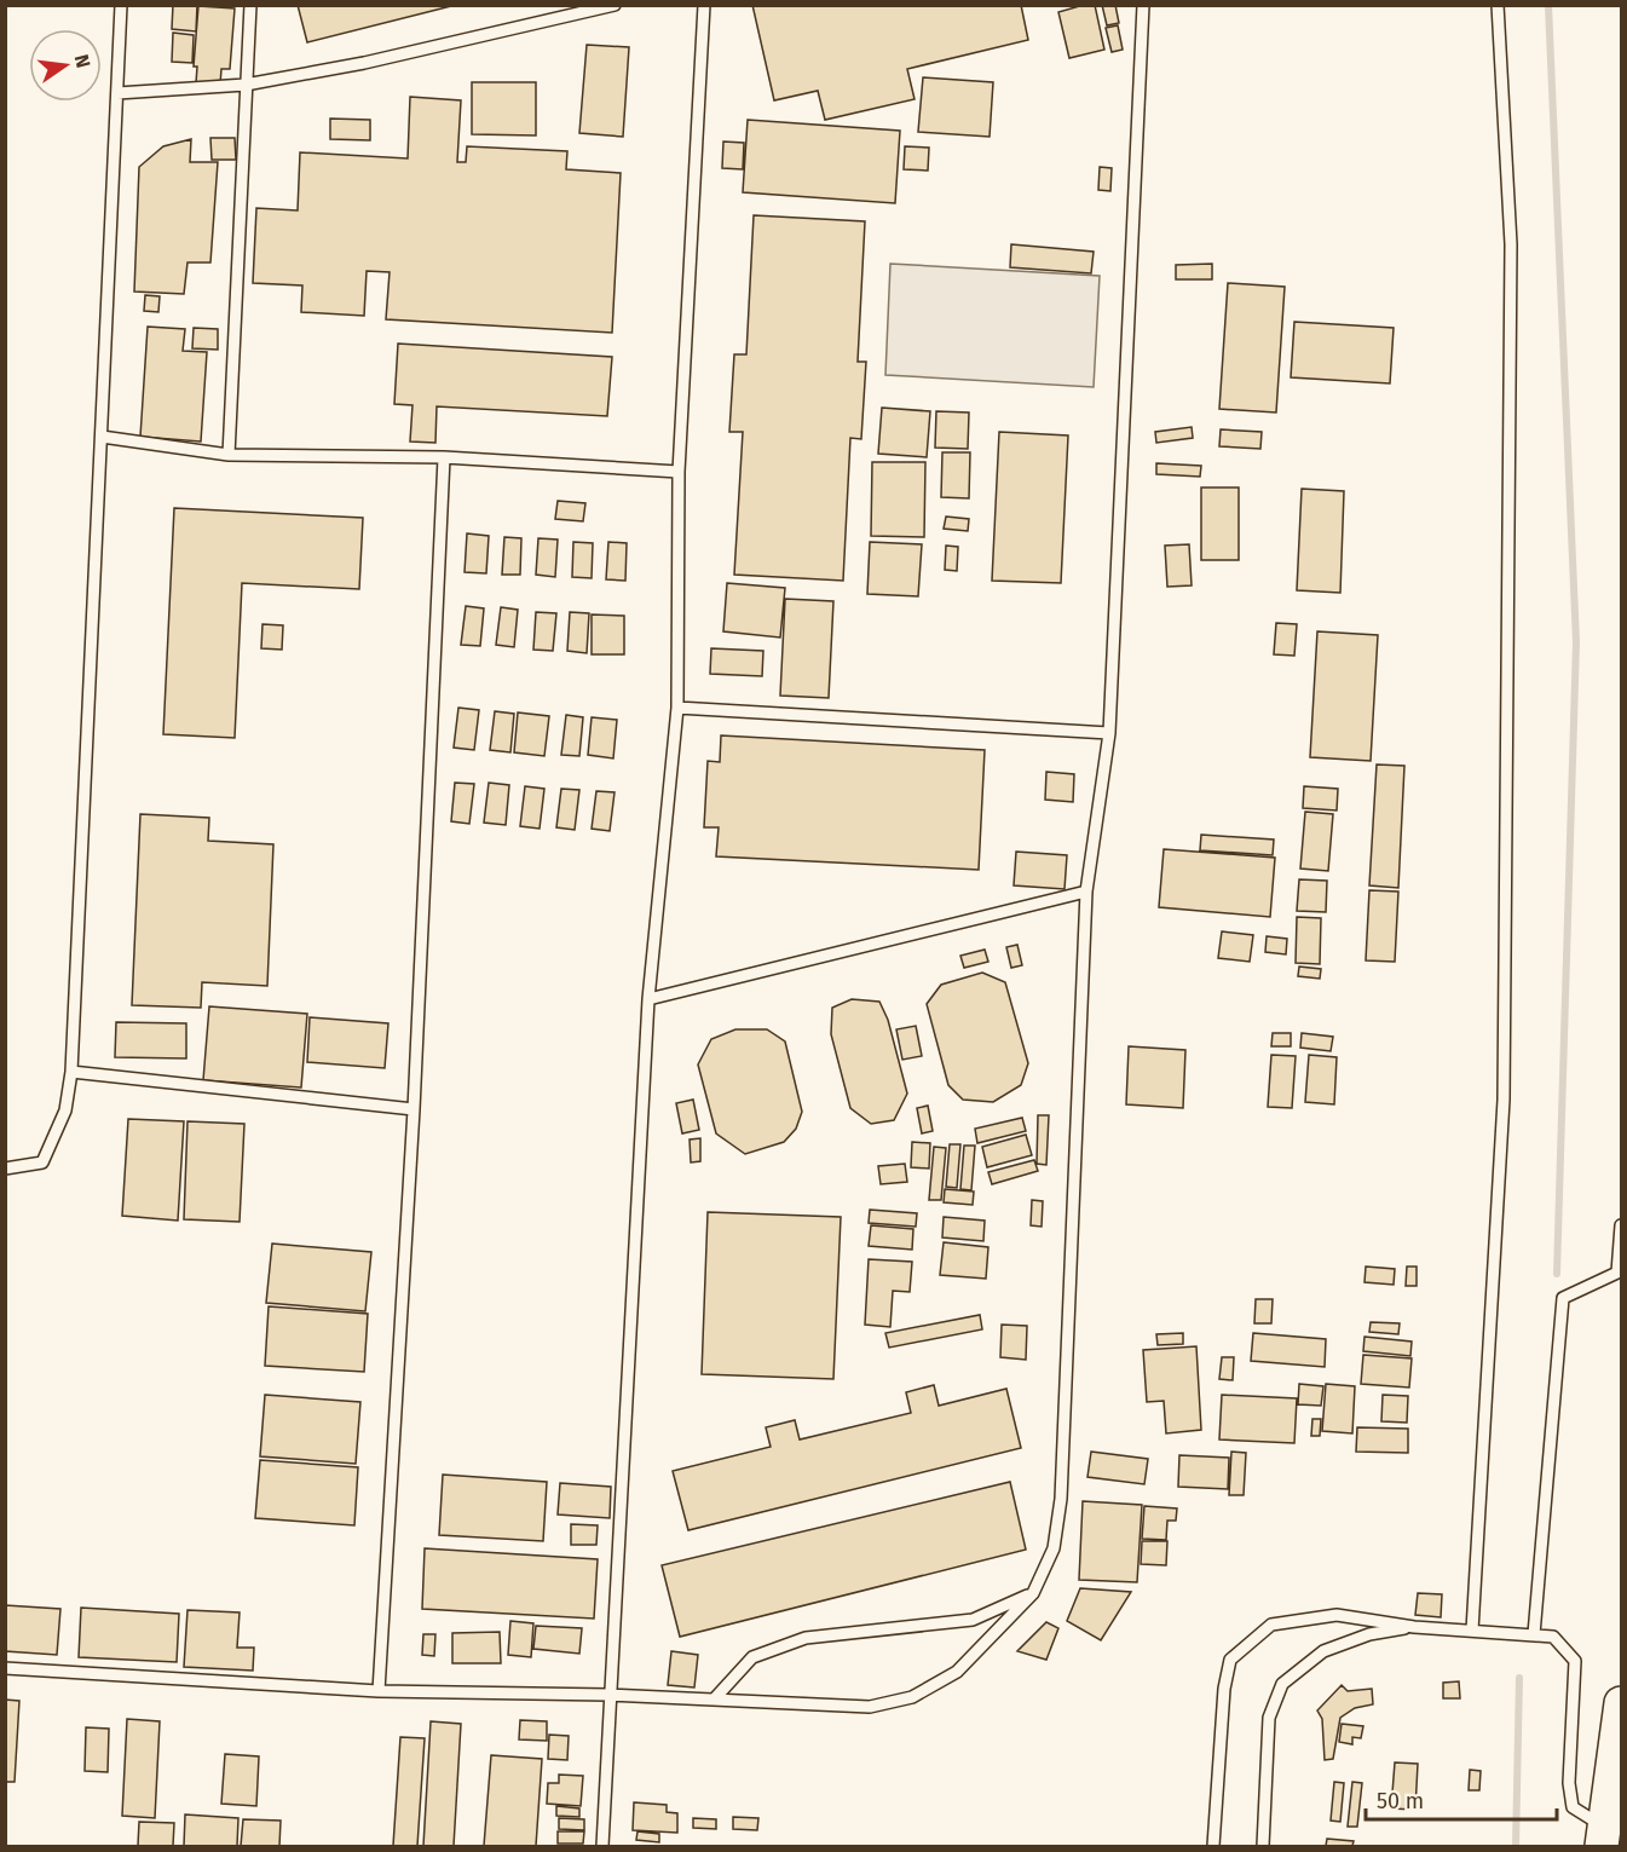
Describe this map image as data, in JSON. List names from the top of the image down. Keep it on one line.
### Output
{"scale_bar":"50 m","north":"right"}
